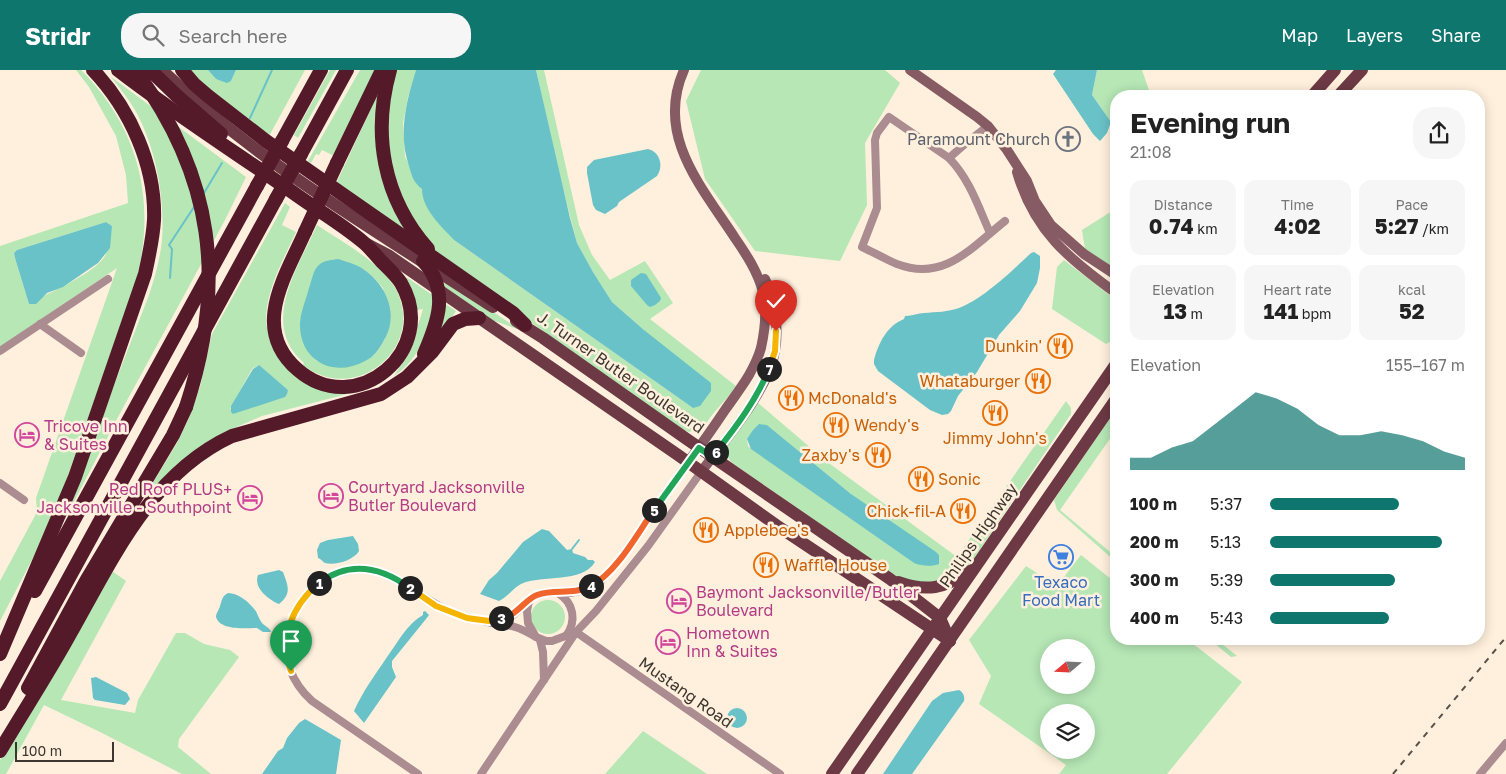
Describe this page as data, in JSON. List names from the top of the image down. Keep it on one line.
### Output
{"streets":{"main road":["J. Turner Butler Boulevard","Philips Highway"],"street":["Mustang Road"]},"crossings":[["J. Turner Butler Boulevard","Philips Highway"]],"places":{"church":["Paramount Church"],"restaurant":["Dunkin'","Whataburger","McDonald's","Jimmy John's","Wendy's","Zaxby's","Sonic","Chick-fil-A","Applebee's","Waffle House"],"hotel":["Tricove Inn & Suites","Courtyard Jacksonville Butler Boulevard","Red Roof PLUS+ Jacksonville - Southpoint","Baymont Jacksonville/Butler Boulevard","Hometown Inn & Suites"],"supermarket":["Texaco Food Mart"]},"scale_bar":"100 m","north":"left","page":{"header":"Stridr","search":"Search here","nav":["Map","Layers","Share"],"heading":["Evening run","21:08"],"stats":[["Distance","0.74 km"],["Time","4:02"],["Pace","5:27 /km"],["Elevation","13 m"],["Heart rate","141 bpm"],["kcal","52"]],"chart":["Elevation","155–167 m"],"pins":["7","6","5","1","4","2","3"],"list":[{"name":"100 m","note":"5:37"},{"name":"200 m","note":"5:13"},{"name":"300 m","note":"5:39"},{"name":"400 m","note":"5:43"}],"scale":"100 m"}}
